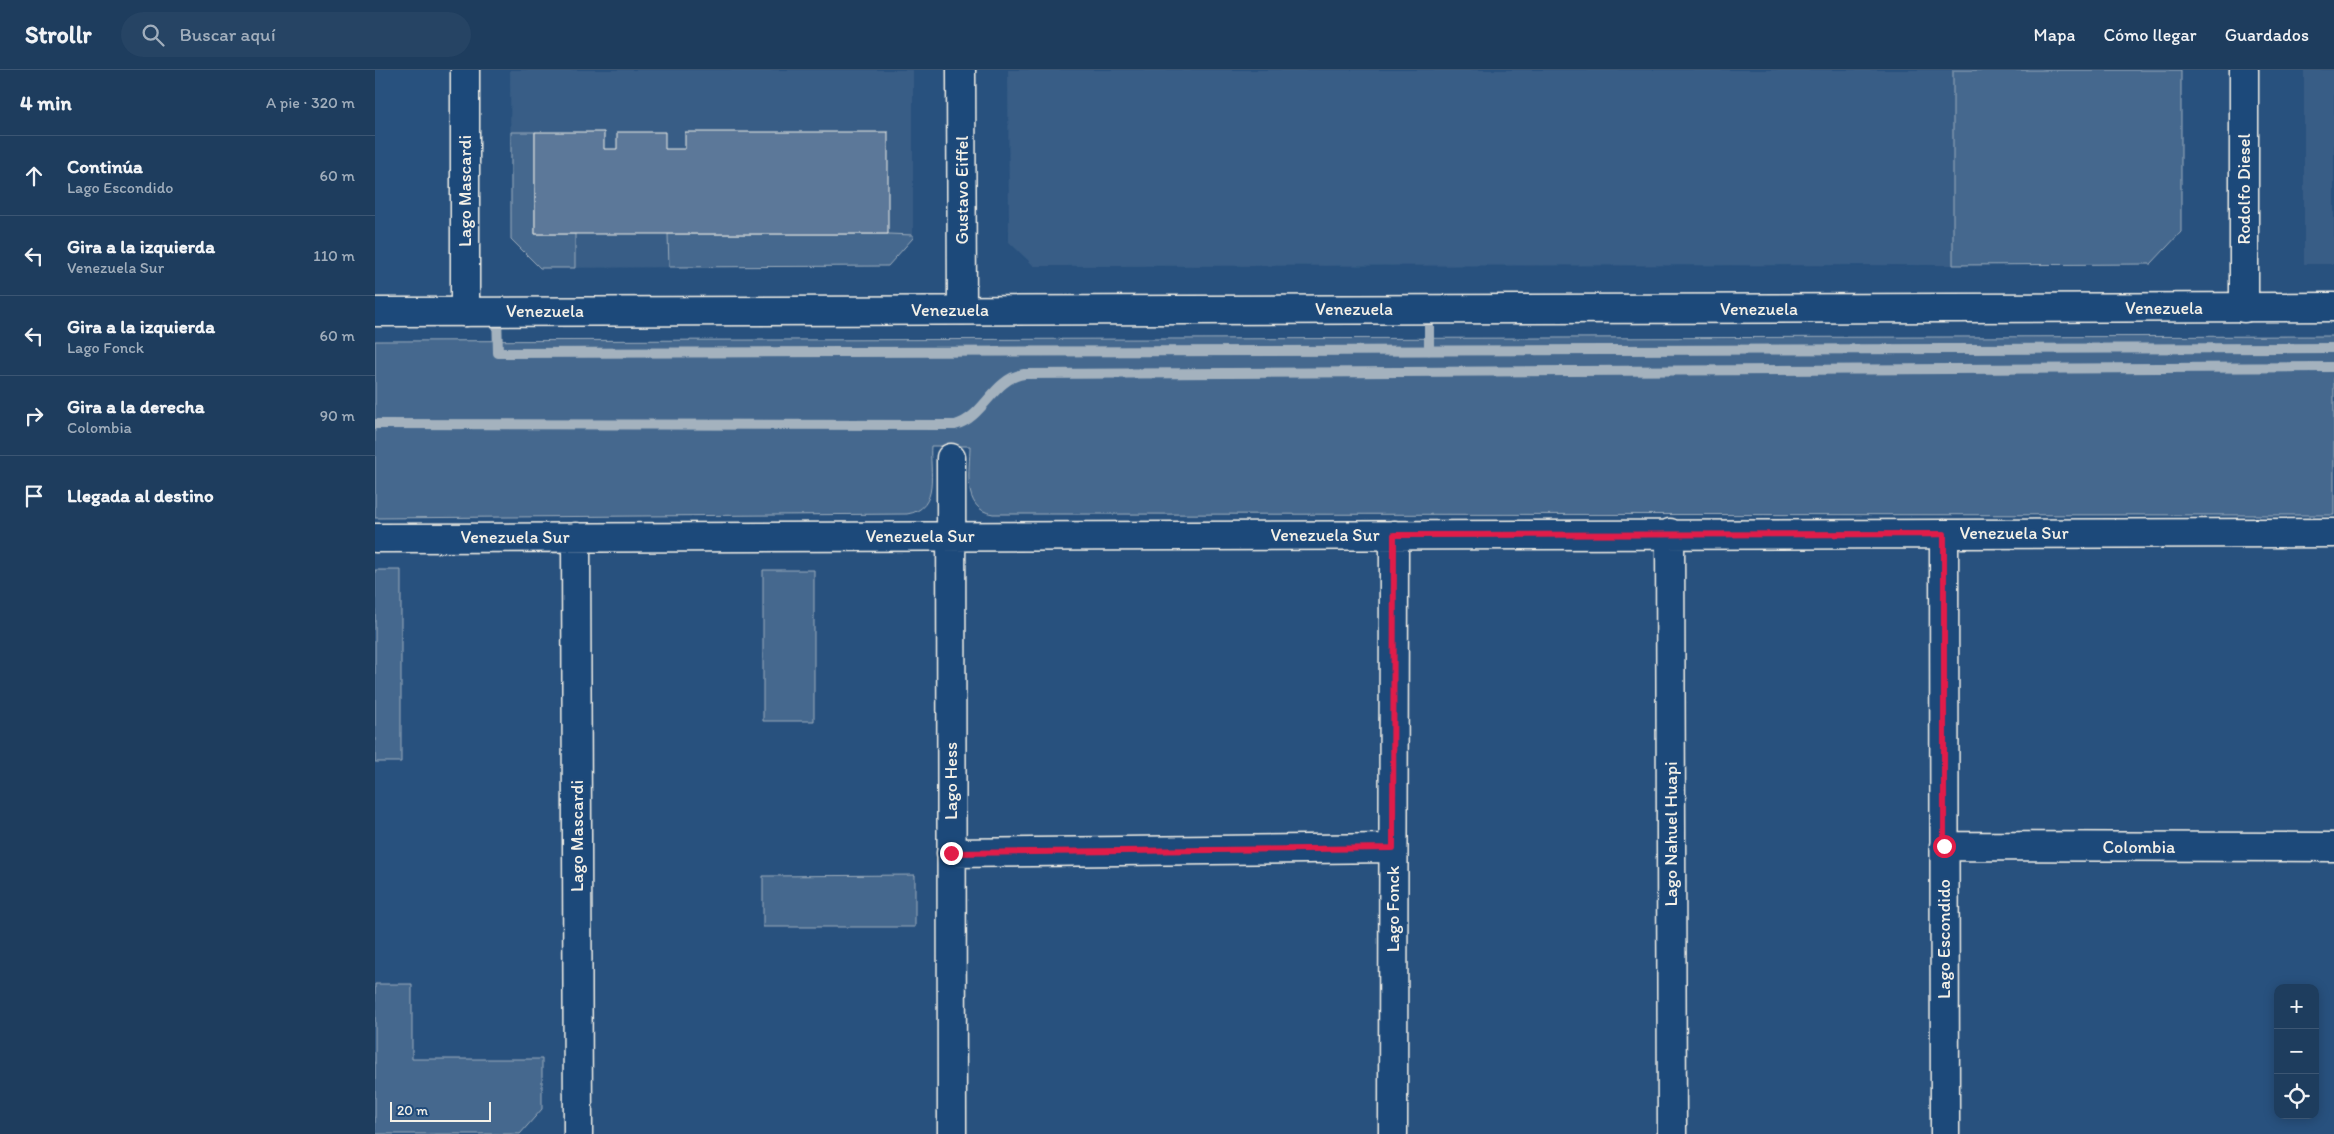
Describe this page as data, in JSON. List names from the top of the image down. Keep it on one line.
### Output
{"streets":{"street":["Rodolfo Diesel","Gustavo Eiffel","Lago Mascardi","Venezuela","Venezuela Sur","Lago Hess","Lago Nahuel Huapi","Colombia","Lago Fonck","Lago Escondido"]},"crossings":[["Rodolfo Diesel","Venezuela"],["Gustavo Eiffel","Venezuela"],["Lago Mascardi","Venezuela"],["Lago Mascardi","Venezuela Sur"],["Venezuela Sur","Lago Hess"],["Venezuela Sur","Lago Nahuel Huapi"],["Venezuela Sur","Lago Fonck"],["Venezuela Sur","Lago Escondido"],["Colombia","Lago Escondido"]],"scale_bar":"20 m","page":{"header":"Strollr","search":"Buscar aquí","nav":["Mapa","Cómo llegar","Guardados"],"heading":["4 min","A pie · 320 m"],"list":[["Continúa","Lago Escondido","60 m"],["Gira a la izquierda","Venezuela Sur","110 m"],["Gira a la izquierda","Lago Fonck","60 m"],["Gira a la derecha","Colombia","90 m"],"Llegada al destino"],"map_buttons":["+","−"],"scale":"20 m"}}
